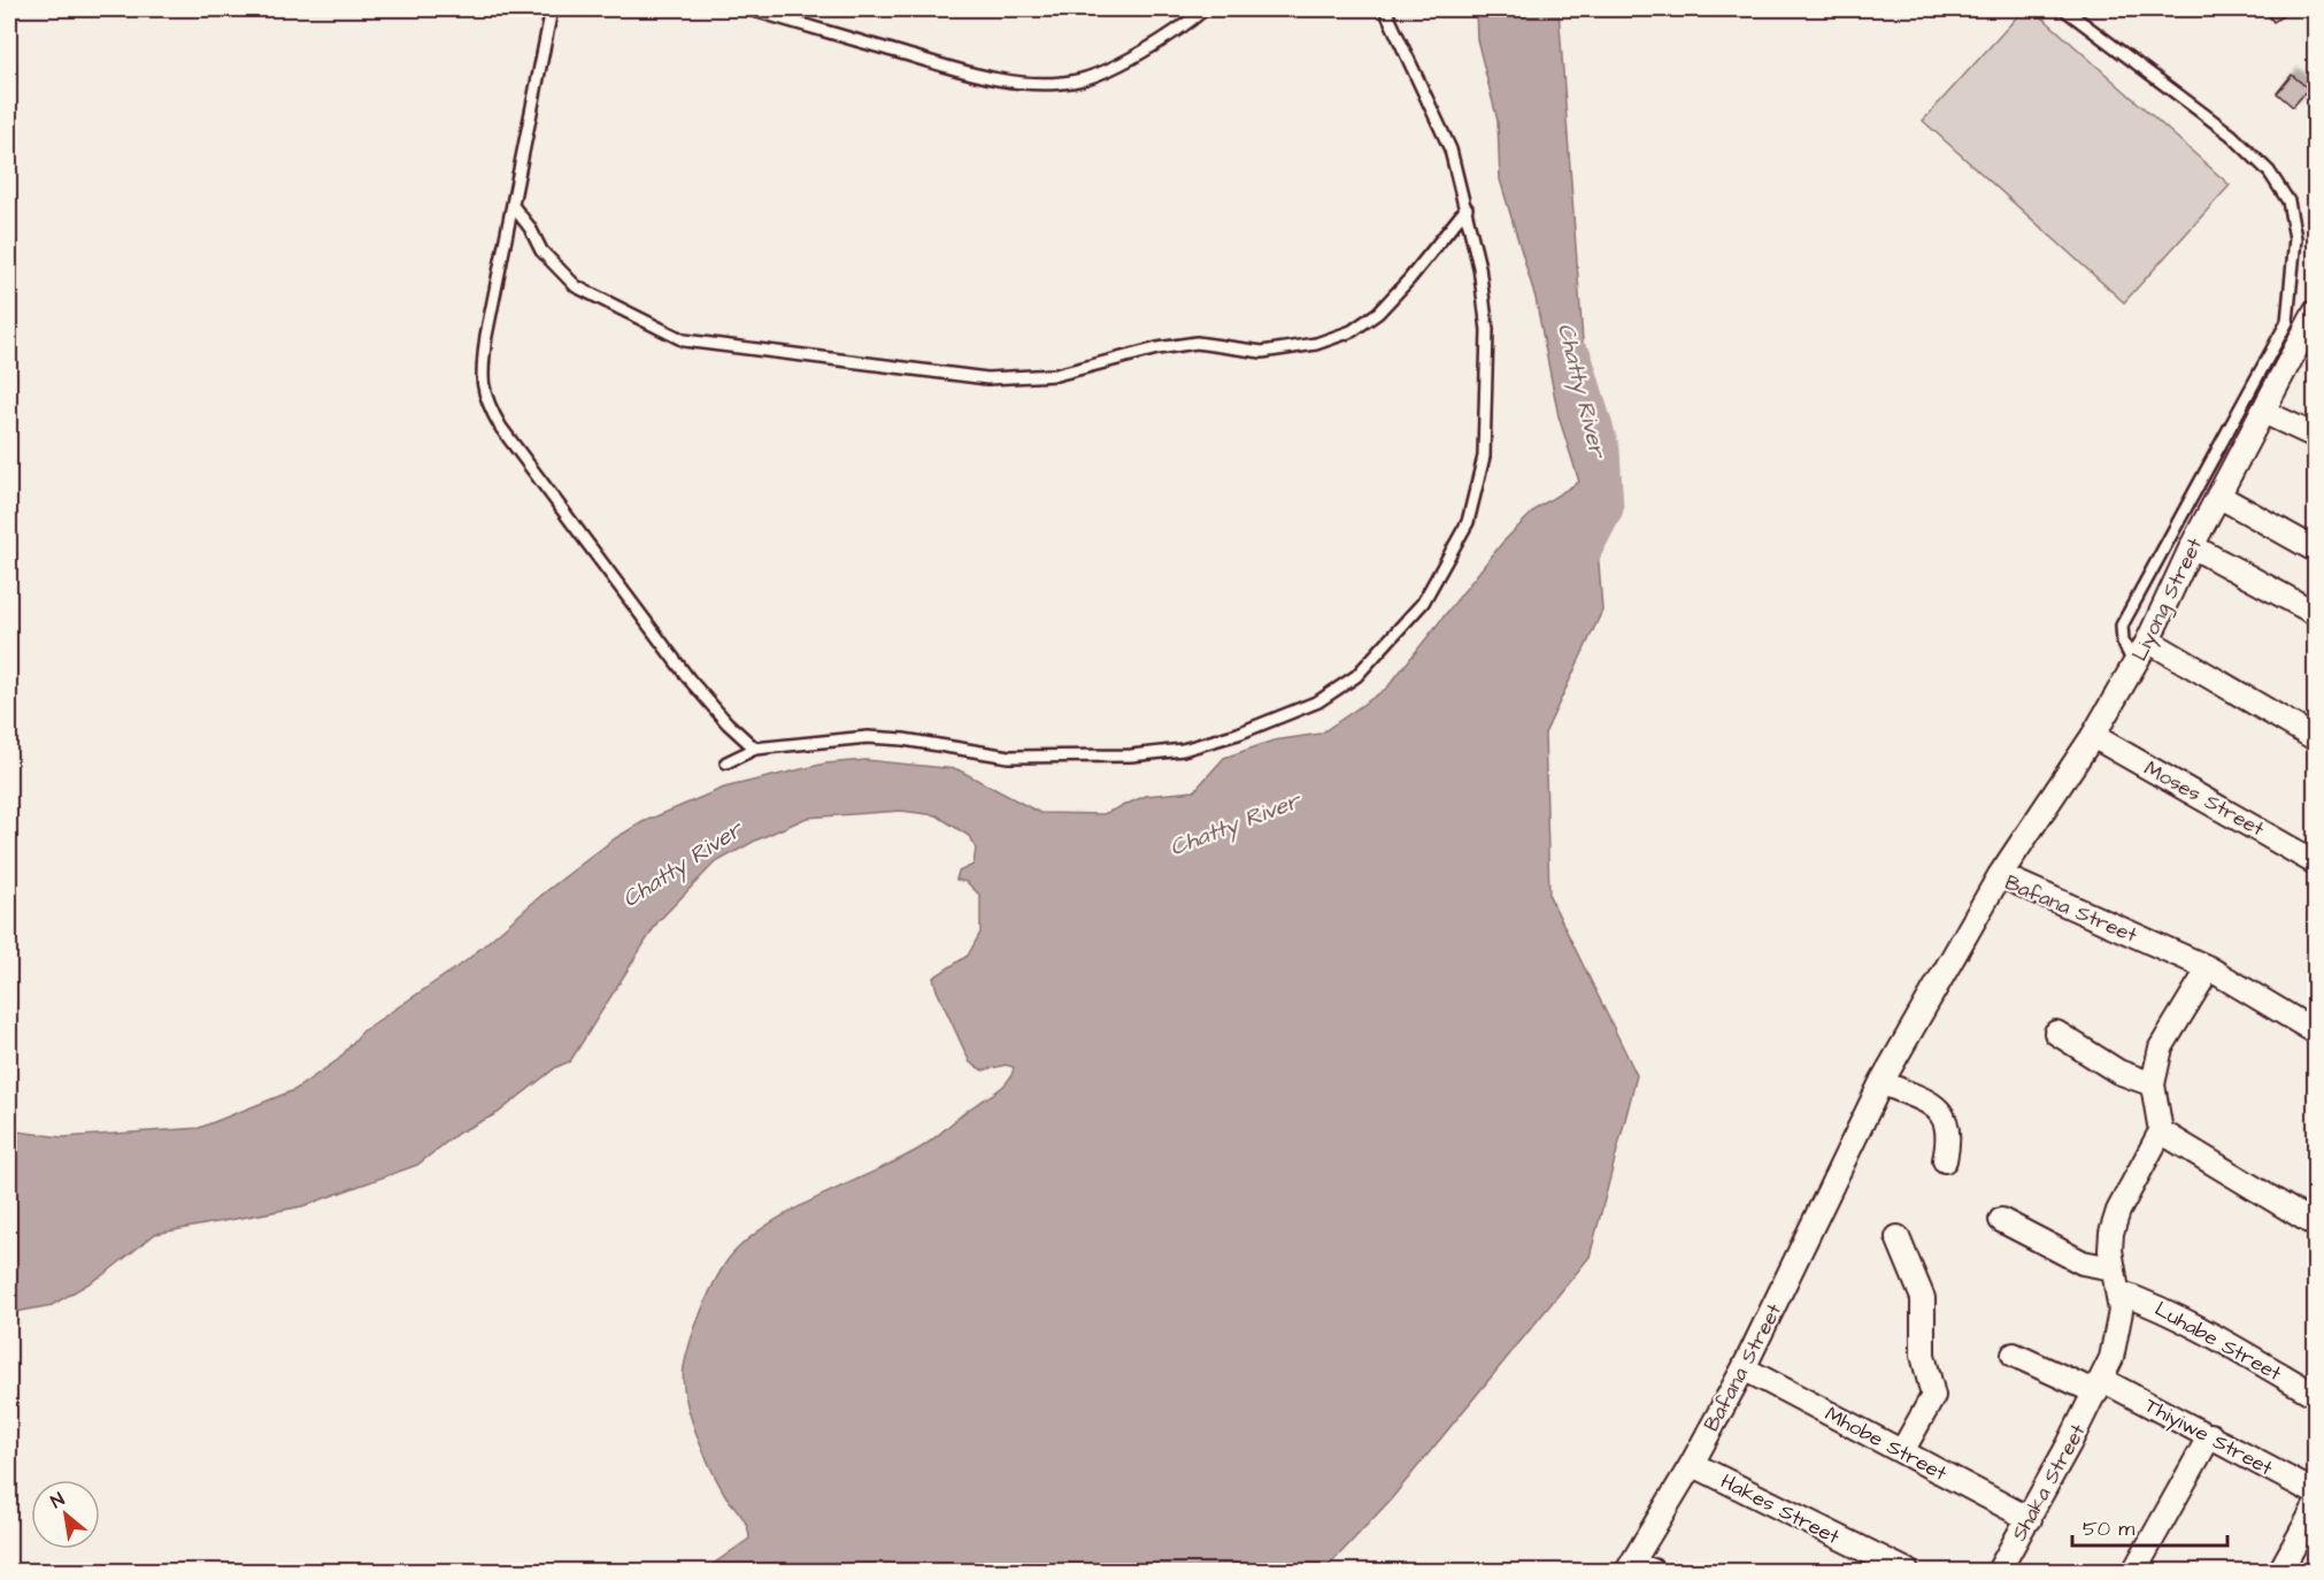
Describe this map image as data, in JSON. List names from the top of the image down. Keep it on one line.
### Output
{"streets":{"street":["Liyong Street","Moses Street","Bafana Street","Luhabe Street","Thiyiwe Street","Mhobe Street","Shaka Street","Hakes Street"]},"crossings":[["Liyong Street","Moses Street"],["Liyong Street","Bafana Street"],["Bafana Street","Mhobe Street"],["Bafana Street","Hakes Street"],["Luhabe Street","Shaka Street"],["Thiyiwe Street","Shaka Street"],["Mhobe Street","Shaka Street"]],"water":["Chatty River"],"scale_bar":"50 m","north":"top left"}
